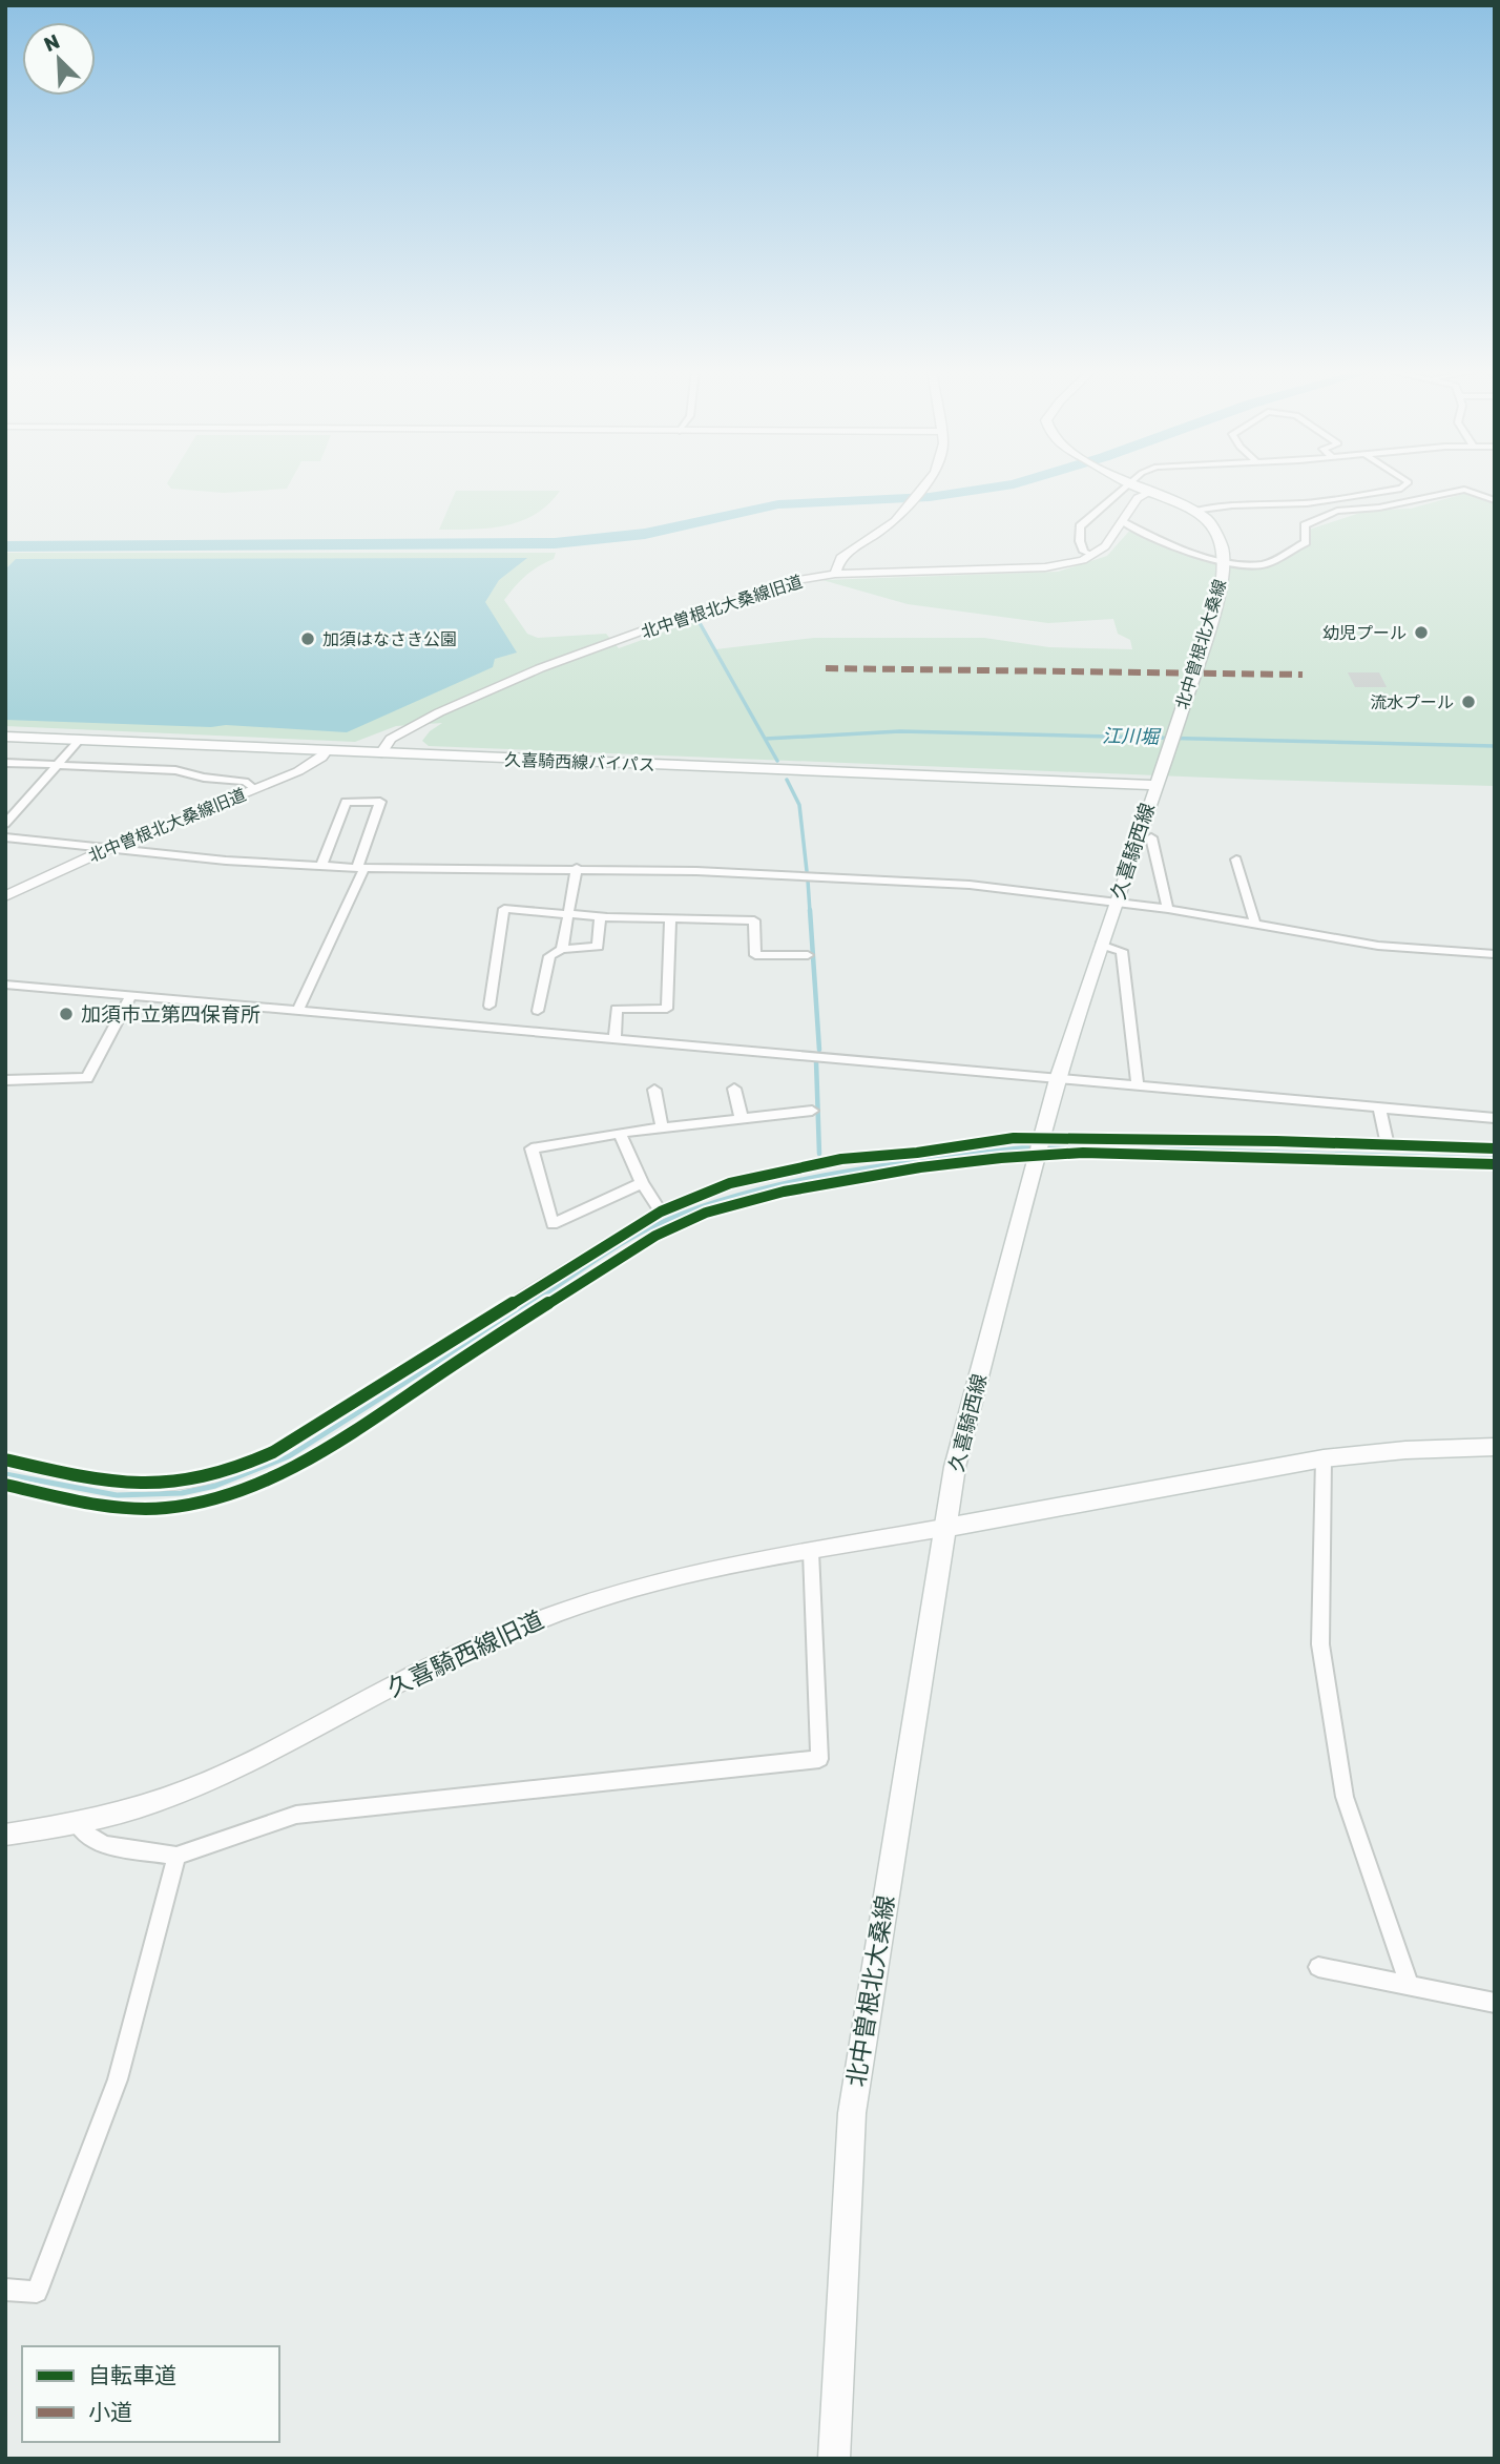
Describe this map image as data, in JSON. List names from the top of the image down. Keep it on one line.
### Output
{"streets":{"main road":["北中曽根北大桑線","久喜騎西線バイパス","久喜騎西線"],"street":["北中曽根北大桑線旧道","久喜騎西線旧道"]},"crossings":[["北中曽根北大桑線旧道","北中曽根北大桑線"],["北中曽根北大桑線旧道","久喜騎西線バイパス"],["北中曽根北大桑線","久喜騎西線バイパス"],["北中曽根北大桑線","久喜騎西線"],["北中曽根北大桑線","久喜騎西線旧道"],["久喜騎西線バイパス","久喜騎西線"],["久喜騎西線","久喜騎西線旧道"]],"water":["江川堀"],"places":["幼児プール","加須はなさき公園","流水プール","加須市立第四保育所"],"legend":["自転車道","小道"],"north":"top left"}
